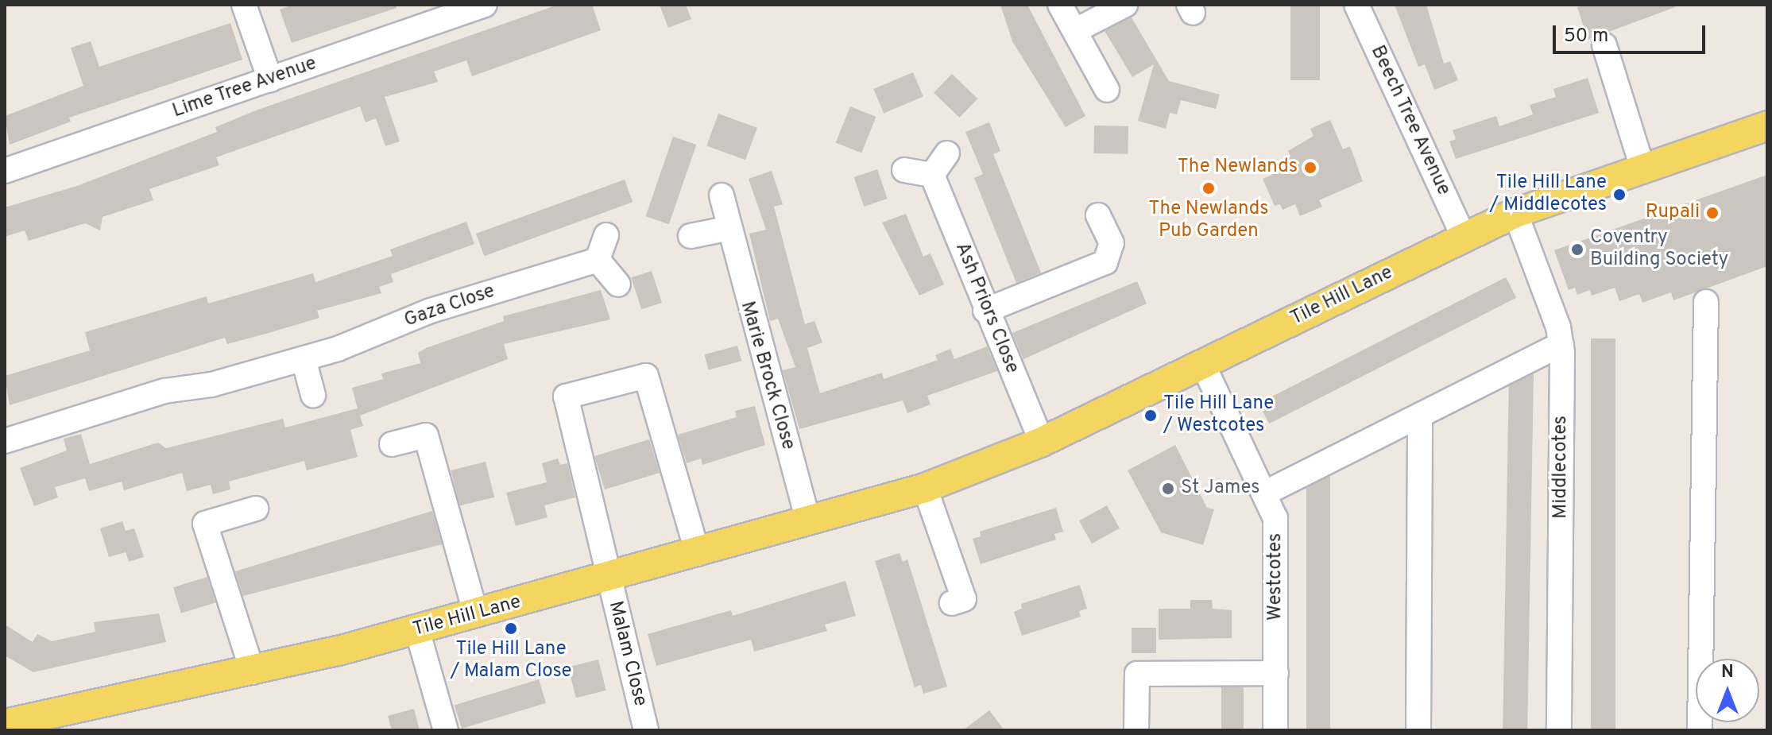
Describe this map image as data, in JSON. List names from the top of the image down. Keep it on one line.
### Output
{"streets":{"main road":["Tile Hill Lane"],"street":["Lime Tree Avenue","Beech Tree Avenue","Gaza Close","Ash Priors Close","Marie Brock Close","Middlecotes","Westcotes","Malam Close"]},"crossings":[["Beech Tree Avenue","Tile Hill Lane"],["Tile Hill Lane","Ash Priors Close"],["Tile Hill Lane","Marie Brock Close"],["Tile Hill Lane","Middlecotes"],["Tile Hill Lane","Westcotes"],["Tile Hill Lane","Malam Close"]],"places":["The Newlands","The Newlands Pub Garden","Tile Hill Lane / Middlecotes","Rupali","Coventry Building Society","Tile Hill Lane / Westcotes","St James","Tile Hill Lane / Malam Close"],"scale_bar":"50 m","north":"top"}
